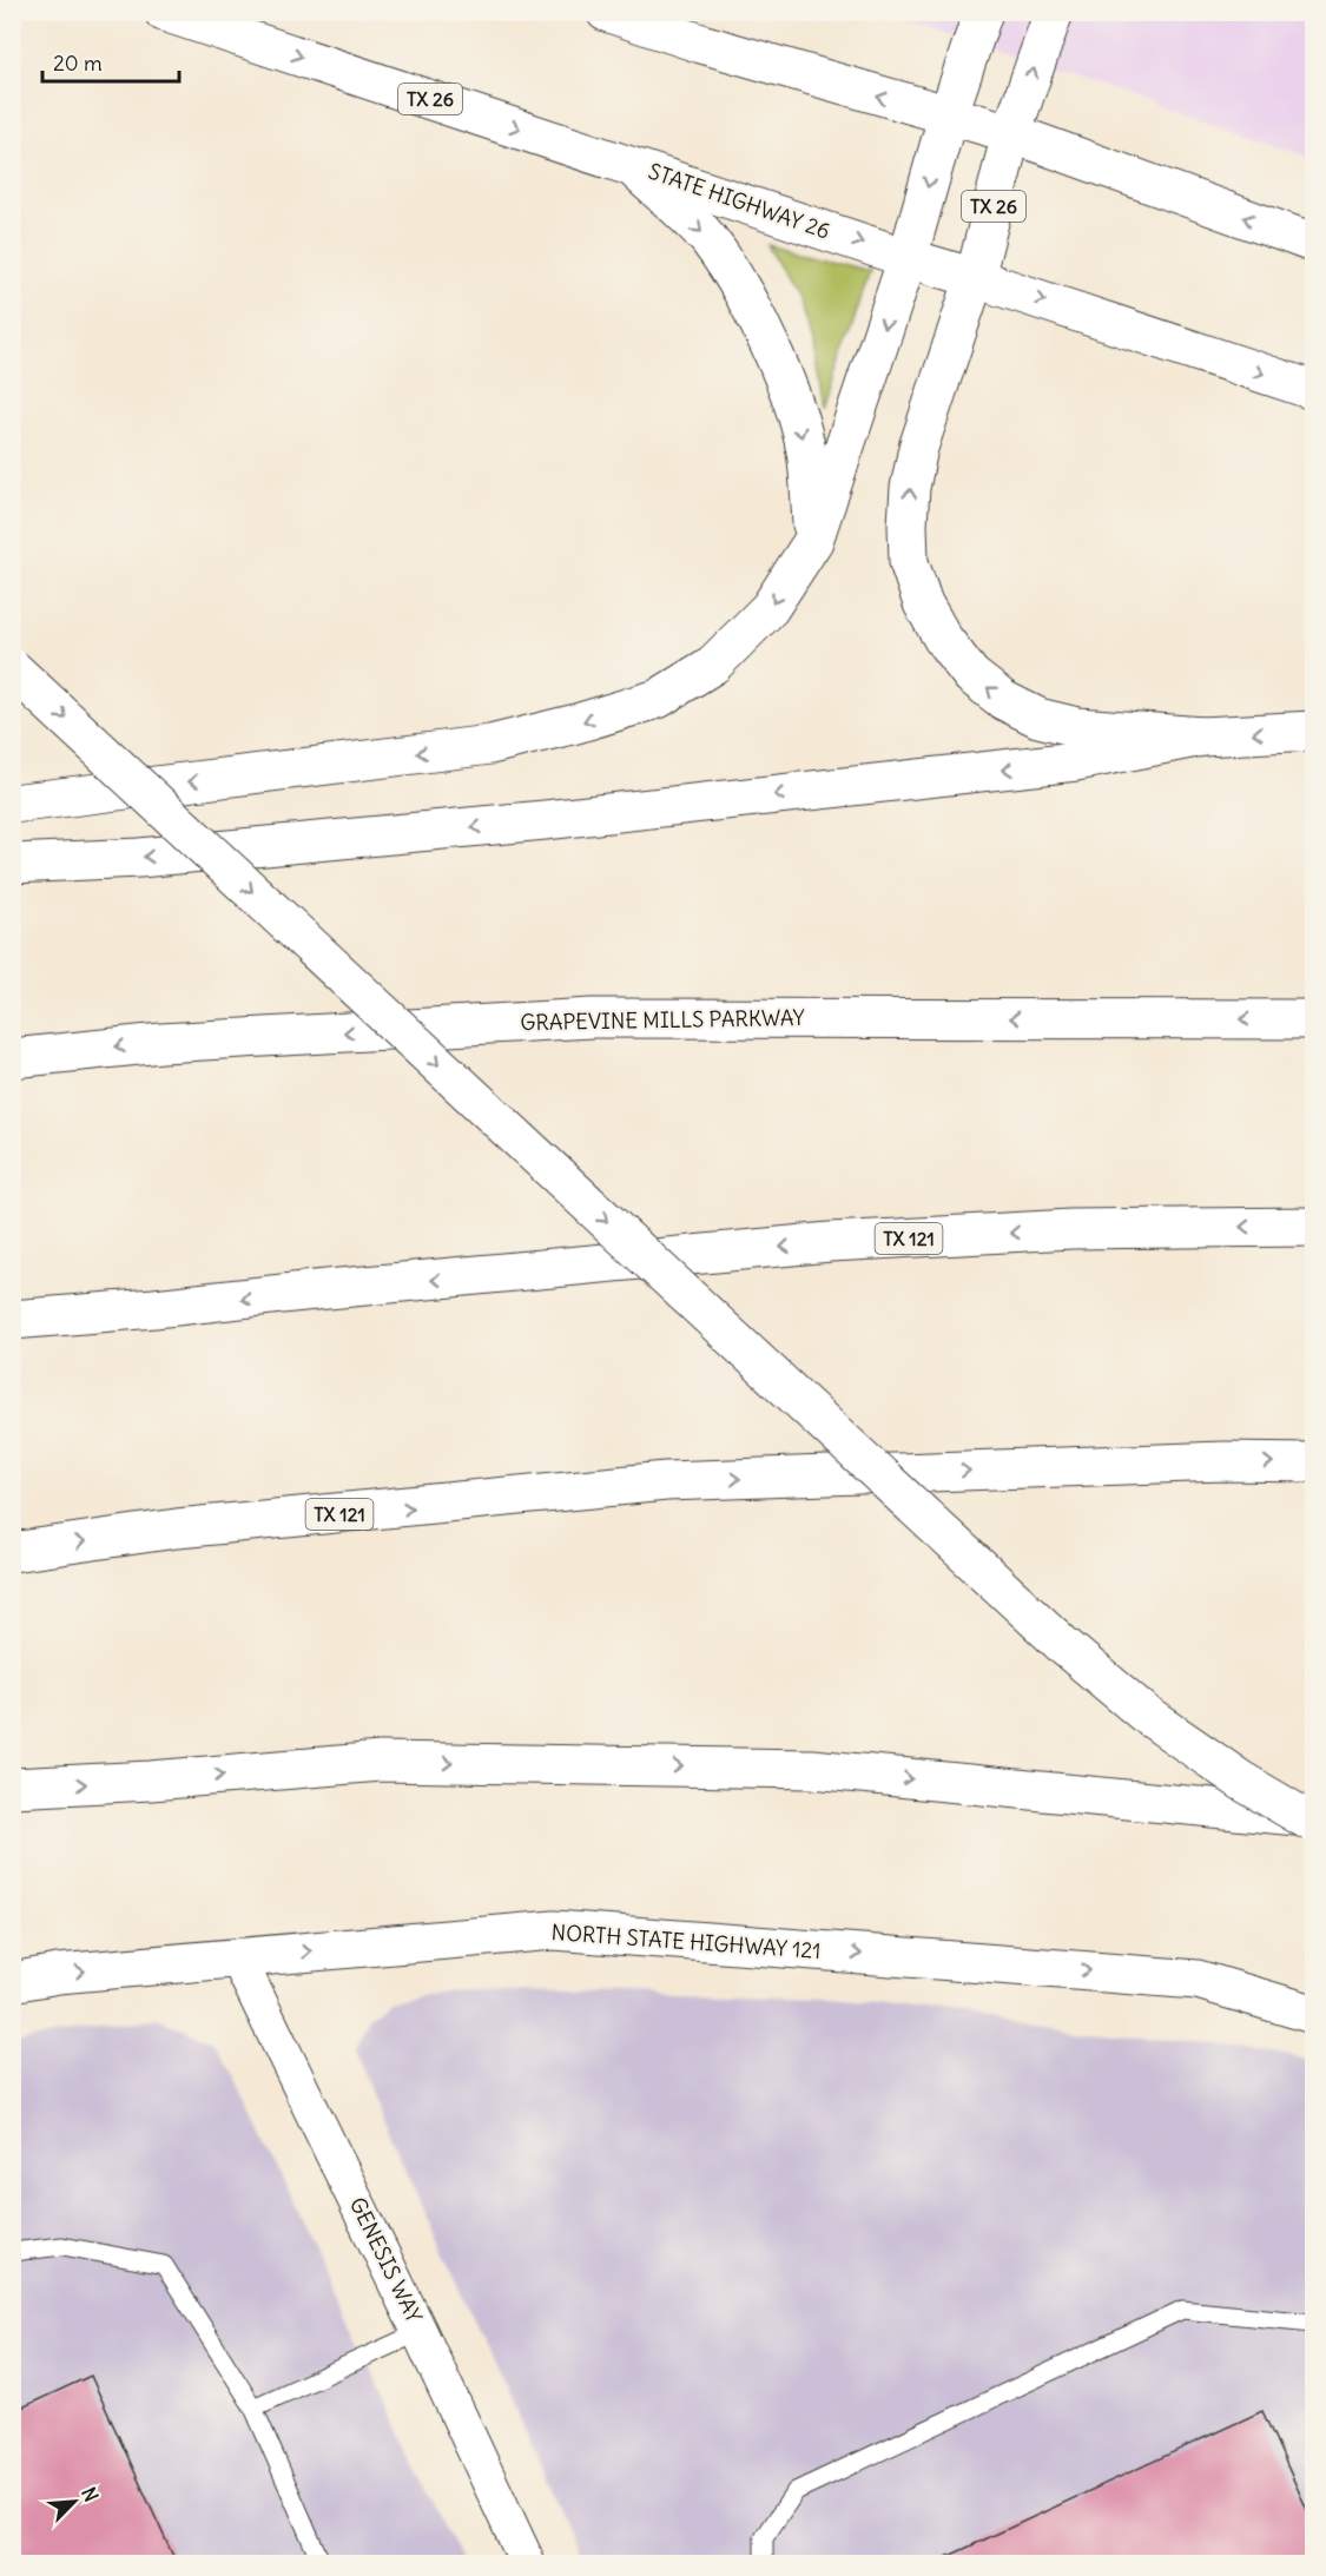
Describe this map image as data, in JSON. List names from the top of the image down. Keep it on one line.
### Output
{"streets":{"main road":["TX 26","STATE HIGHWAY 26","GRAPEVINE MILLS PARKWAY","TX 121","NORTH STATE HIGHWAY 121"],"street":["GENESIS WAY"]},"crossings":[["TX 26","STATE HIGHWAY 26"],["NORTH STATE HIGHWAY 121","GENESIS WAY"]],"scale_bar":"20 m","north":"top right"}
